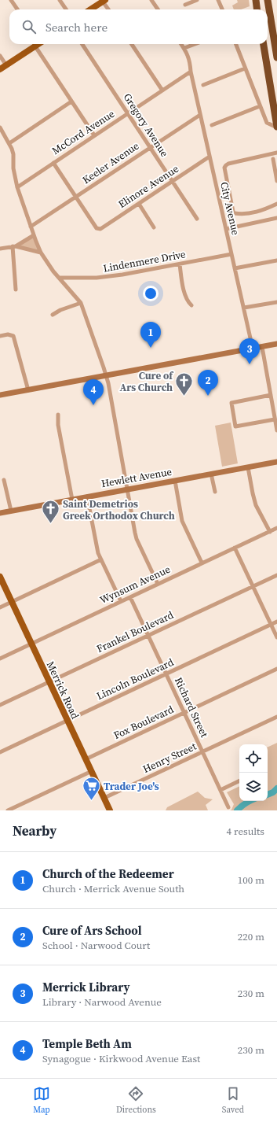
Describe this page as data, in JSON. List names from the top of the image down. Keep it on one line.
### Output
{"streets":{"main road":["Merrick Road"],"street":["Gregory Avenue","McCord Avenue","Keeler Avenue","Elinore Avenue","City Avenue","Lindenmere Drive","Hewlett Avenue","Wynsum Avenue","Frankel Boulevard","Lincoln Boulevard","Richard Street","Fox Boulevard","Henry Street"]},"crossings":[["Gregory Avenue","McCord Avenue"],["Gregory Avenue","Keeler Avenue"],["Gregory Avenue","Elinore Avenue"],["McCord Avenue","City Avenue"],["Keeler Avenue","Elinore Avenue"],["Keeler Avenue","City Avenue"],["Elinore Avenue","City Avenue"],["City Avenue","Lindenmere Drive"],["Wynsum Avenue","Merrick Road"],["Wynsum Avenue","Richard Street"],["Frankel Boulevard","Merrick Road"],["Frankel Boulevard","Richard Street"],["Lincoln Boulevard","Merrick Road"],["Lincoln Boulevard","Richard Street"],["Merrick Road","Fox Boulevard"],["Merrick Road","Henry Street"],["Richard Street","Fox Boulevard"],["Richard Street","Henry Street"]],"places":{"church":["Cure of Ars Church","Saint Demetrios Greek Orthodox Church"],"supermarket":["Trader Joe's"]},"page":{"search":"Search here","pins":["1","3","2","4"],"heading":["Nearby","4 results"],"list":[{"mark":"1","name":"Church of the Redeemer","note":"Church · Merrick Avenue South","value":"100 m"},{"mark":"2","name":"Cure of Ars School","note":"School · Narwood Court","value":"220 m"},{"mark":"3","name":"Merrick Library","note":"Library · Narwood Avenue","value":"230 m"},{"mark":"4","name":"Temple Beth Am","note":"Synagogue · Kirkwood Avenue East","value":"230 m"}],"nav":["Map","Directions","Saved"]}}
